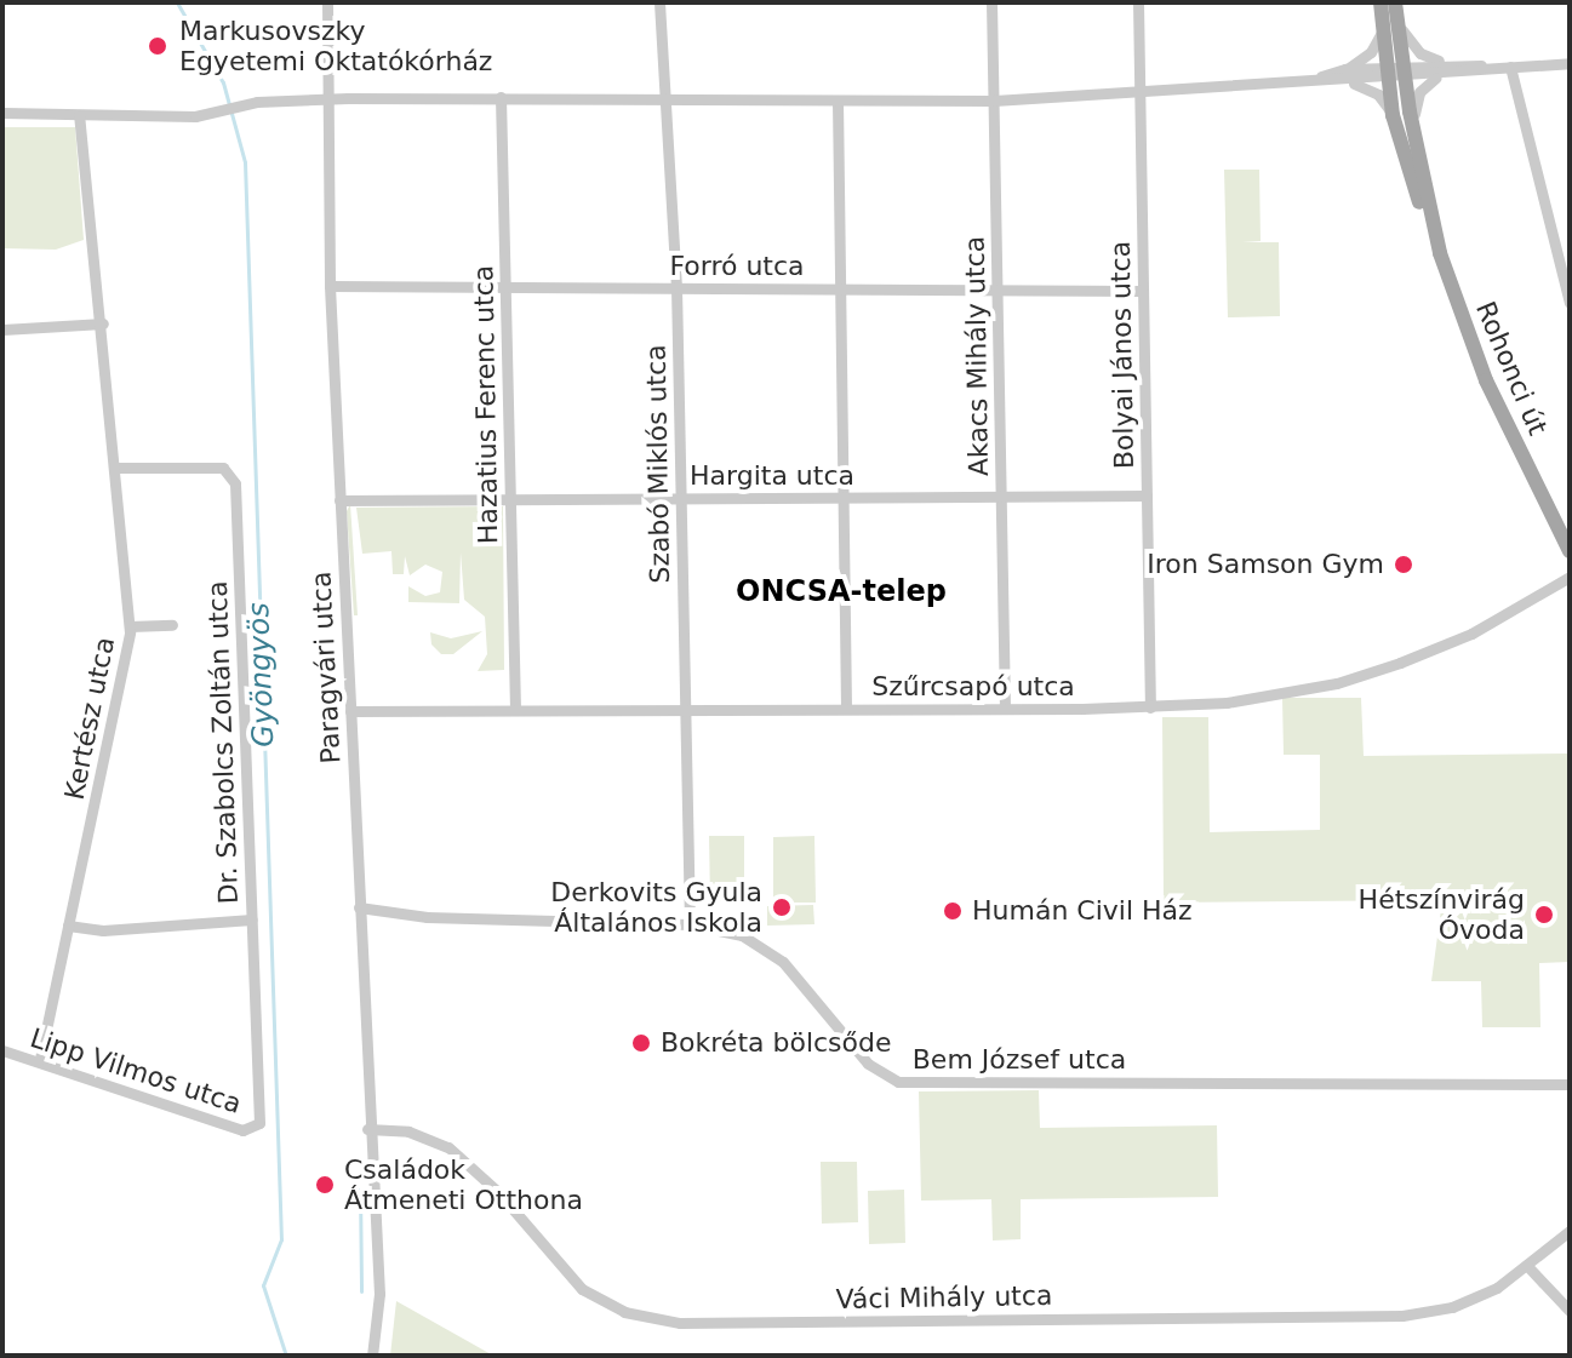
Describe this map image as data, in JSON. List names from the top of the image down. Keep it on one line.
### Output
{"streets":{"main road":["Rohonci út"],"street":["Forró utca","Bolyai János utca","Akacs Mihály utca","Hazatius Ferenc utca","Szabó Miklós utca","Hargita utca","Paragvári utca","Szűrcsapó utca","Kertész utca","Dr. Szabolcs Zoltán utca","Bem József utca","Lipp Vilmos utca","Váci Mihály utca"]},"crossings":[["Forró utca","Bolyai János utca"],["Forró utca","Akacs Mihály utca"],["Forró utca","Hazatius Ferenc utca"],["Forró utca","Szabó Miklós utca"],["Forró utca","Paragvári utca"],["Bolyai János utca","Hargita utca"],["Bolyai János utca","Szűrcsapó utca"],["Akacs Mihály utca","Hargita utca"],["Akacs Mihály utca","Szűrcsapó utca"],["Hazatius Ferenc utca","Hargita utca"],["Hazatius Ferenc utca","Szűrcsapó utca"],["Szabó Miklós utca","Hargita utca"],["Szabó Miklós utca","Szűrcsapó utca"],["Szabó Miklós utca","Bem József utca"],["Hargita utca","Paragvári utca"],["Paragvári utca","Szűrcsapó utca"],["Paragvári utca","Bem József utca"],["Paragvári utca","Váci Mihály utca"],["Kertész utca","Dr. Szabolcs Zoltán utca"],["Kertész utca","Lipp Vilmos utca"],["Dr. Szabolcs Zoltán utca","Lipp Vilmos utca"]],"districts":["ONCSA-telep"],"water":["Gyöngyös"],"places":["Markusovszky Egyetemi Oktatókórház","Iron Samson Gym","Derkovits Gyula Általános Iskola","Humán Civil Ház","Hétszínvirág Óvoda","Bokréta bölcsőde","Családok Átmeneti Otthona"]}
